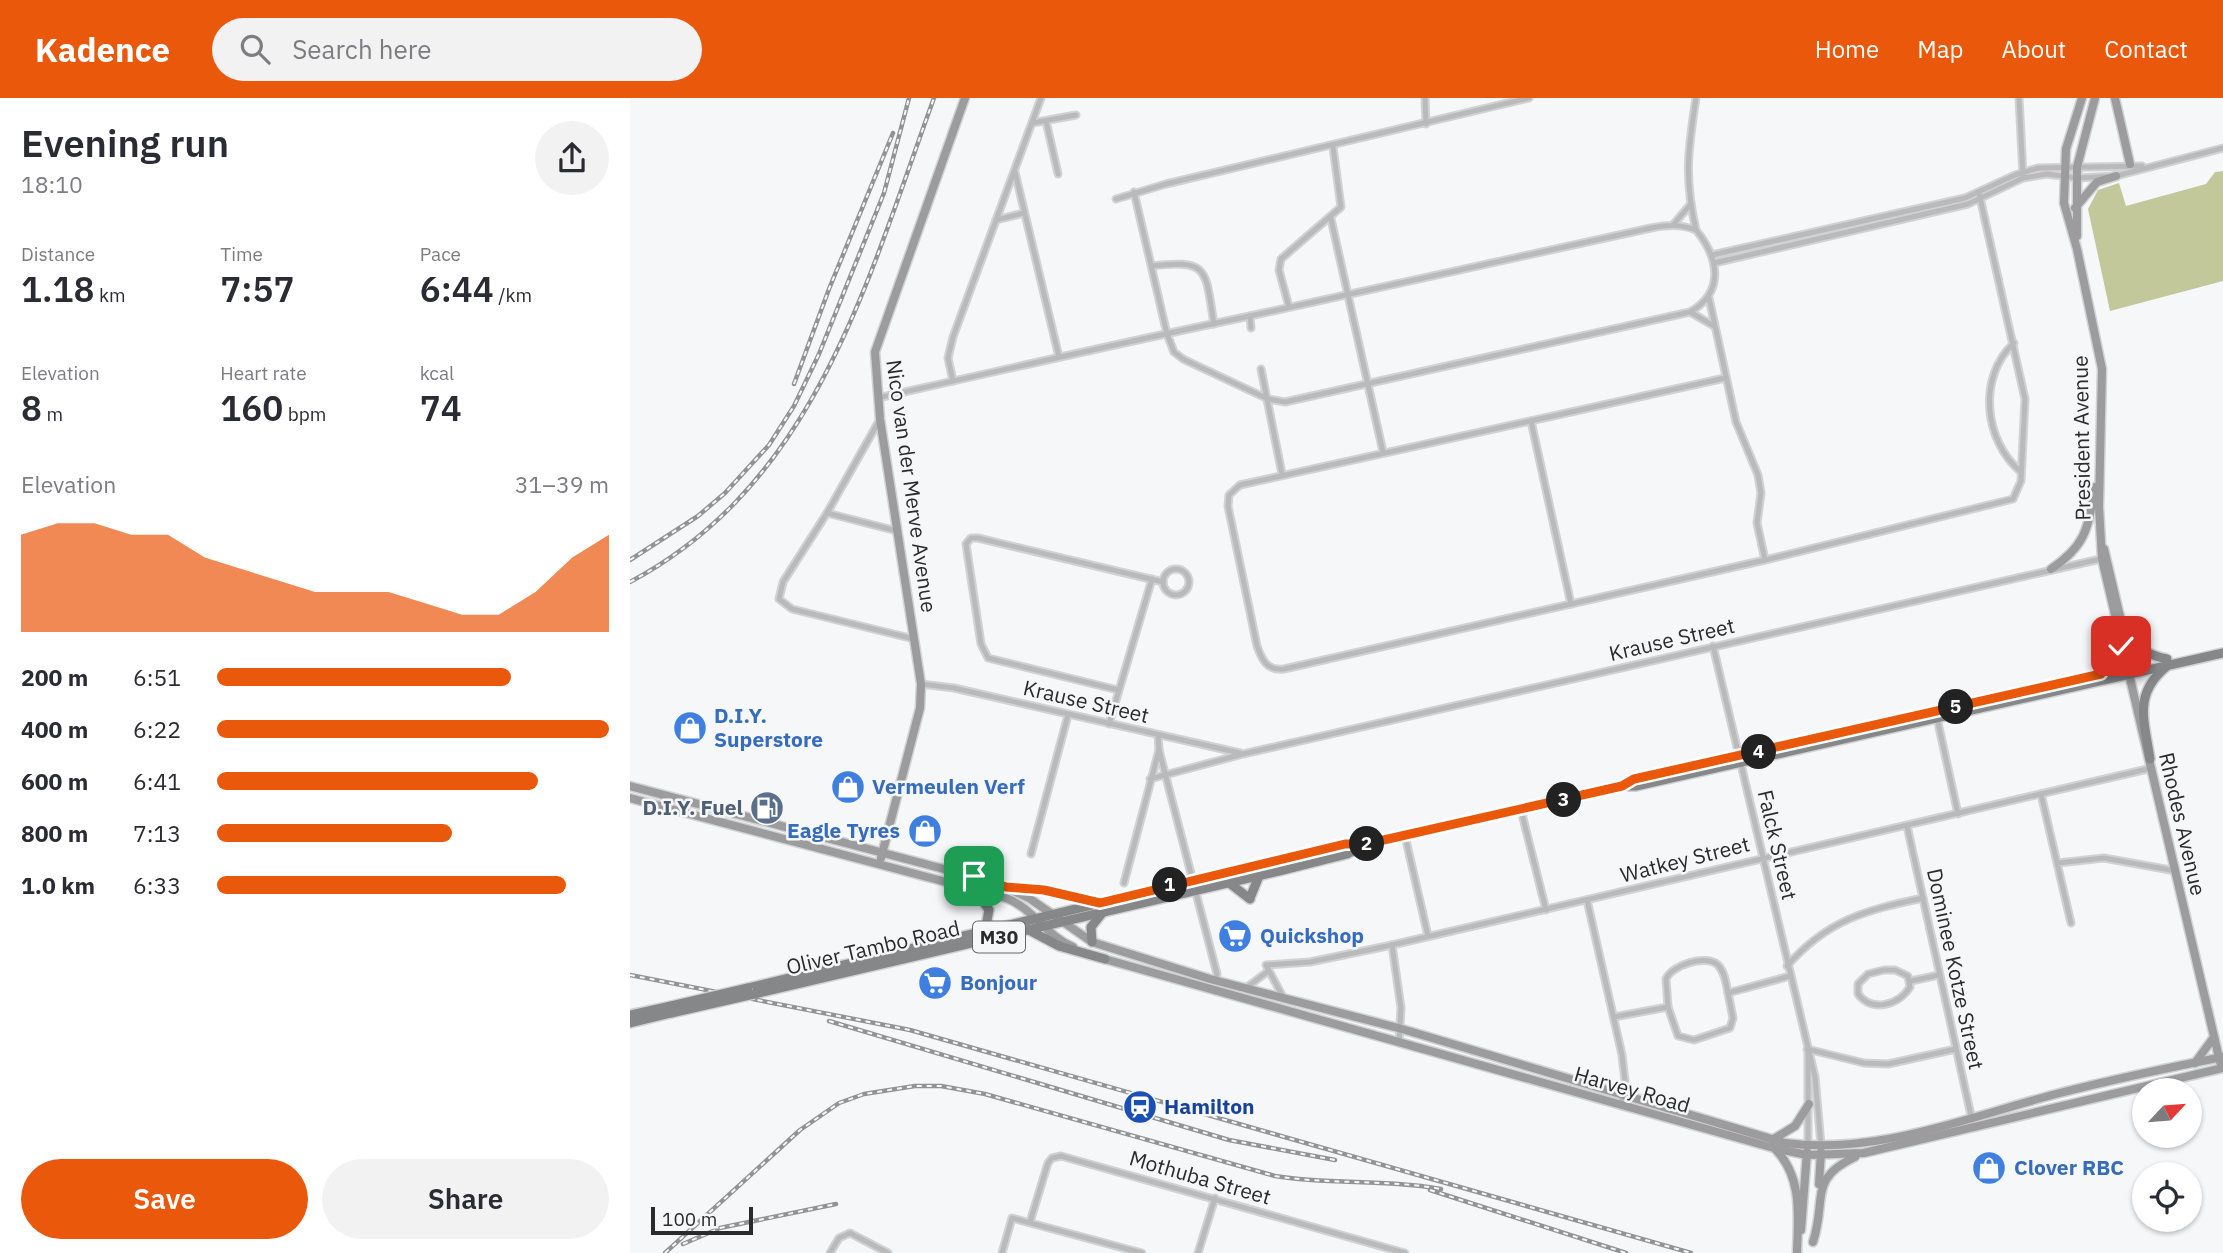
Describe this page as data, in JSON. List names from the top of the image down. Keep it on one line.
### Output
{"streets":{"main road":["President Avenue","Nico van der Merve Avenue","Rhodes Avenue","M30","Oliver Tambo Road","Harvey Road"],"street":["Krause Street","Falck Street","Watkey Street","Dominee Kotze Street","Mothuba Street"]},"crossings":[["President Avenue","Krause Street"],["President Avenue","Rhodes Avenue"],["President Avenue","M30"],["Nico van der Merve Avenue","Krause Street"],["Nico van der Merve Avenue","Harvey Road"],["Krause Street","Falck Street"],["Rhodes Avenue","Watkey Street"],["Rhodes Avenue","M30"],["Rhodes Avenue","Harvey Road"],["Falck Street","Watkey Street"],["Falck Street","M30"],["Falck Street","Oliver Tambo Road"],["Falck Street","Harvey Road"],["Watkey Street","Dominee Kotze Street"],["M30","Oliver Tambo Road"],["Oliver Tambo Road","Harvey Road"],["Dominee Kotze Street","Harvey Road"]],"places":{"shop":["D.I.Y. Superstore","Vermeulen Verf","Eagle Tyres","Clover RBC"],"fuel station":["D.I.Y. Fuel"],"supermarket":["Quickshop","Bonjour"],"station":["Hamilton"]},"scale_bar":"100 m","north":"top right","page":{"header":"Kadence","search":"Search here","nav":["Home","Map","About","Contact"],"heading":["Evening run","18:10"],"stats":[["Distance","1.18 km"],["Time","7:57"],["Pace","6:44 /km"],["Elevation","8 m"],["Heart rate","160 bpm"],["kcal","74"]],"chart":["Elevation","31–39 m"],"list":[{"name":"200 m","note":"6:51"},{"name":"400 m","note":"6:22"},{"name":"600 m","note":"6:41"},{"name":"800 m","note":"7:13"},{"name":"1.0 km","note":"6:33"}],"pins":["5","4","3","2","1"],"buttons":["Save","Share"],"scale":"100 m"}}
